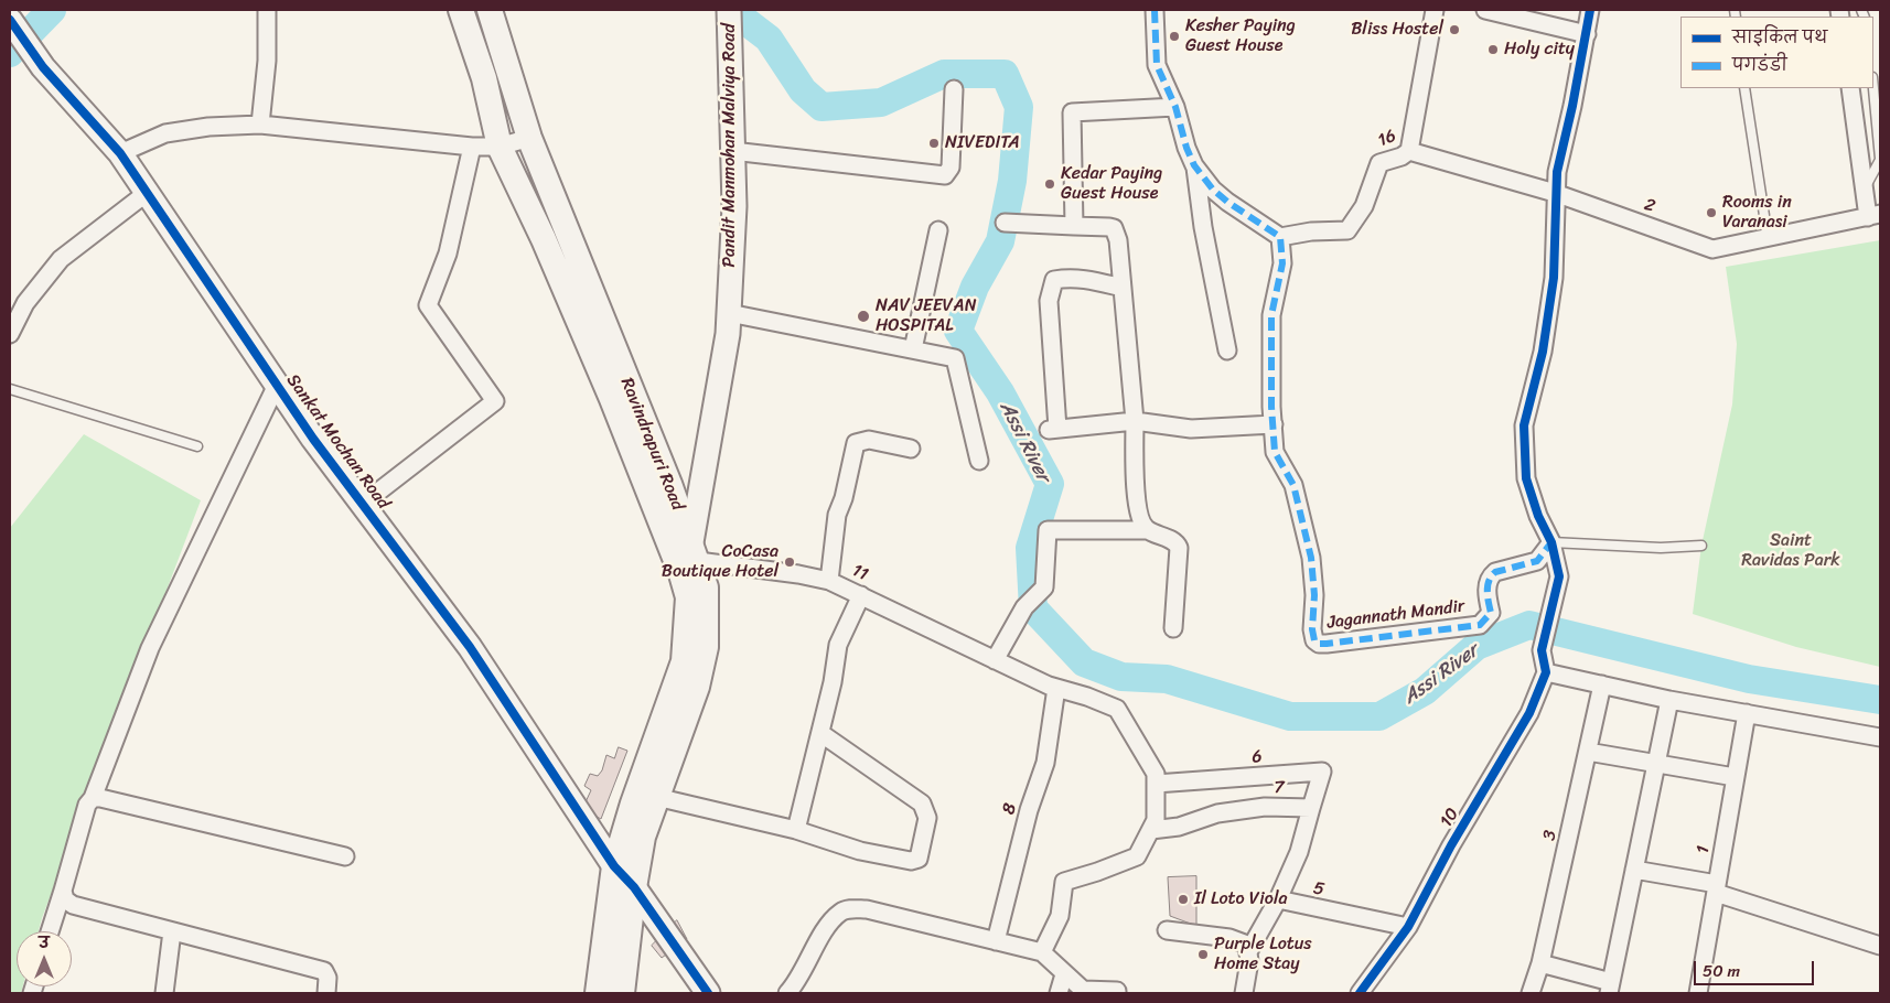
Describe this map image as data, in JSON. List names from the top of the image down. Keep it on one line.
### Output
{"streets":{"main road":["Ravindrapuri Road"],"street":["16","Pandit Manmohan Malviya Road","2","Sankat Mochan Road","11","Jagannath Mandir","6","7","8","10","3","1","5"]},"crossings":[["16","2"],["16","Jagannath Mandir"],["Pandit Manmohan Malviya Road","Ravindrapuri Road"],["Pandit Manmohan Malviya Road","11"],["Sankat Mochan Road","Ravindrapuri Road"],["Ravindrapuri Road","11"],["11","6"],["11","7"],["11","8"],["6","7"],["10","5"]],"water":["Assi River"],"parks":["Saint Ravidas Park"],"places":["Bliss Hostel","Kesher Paying Guest House","Holy city","NIVEDITA","Kedar Paying Guest House","Rooms in Varanasi","NAV JEEVAN HOSPITAL","CoCasa Boutique Hotel","Il Loto Viola","Purple Lotus Home Stay"],"legend":["साइकिल पथ","पगडंडी"],"scale_bar":"50 m","north":"top"}
